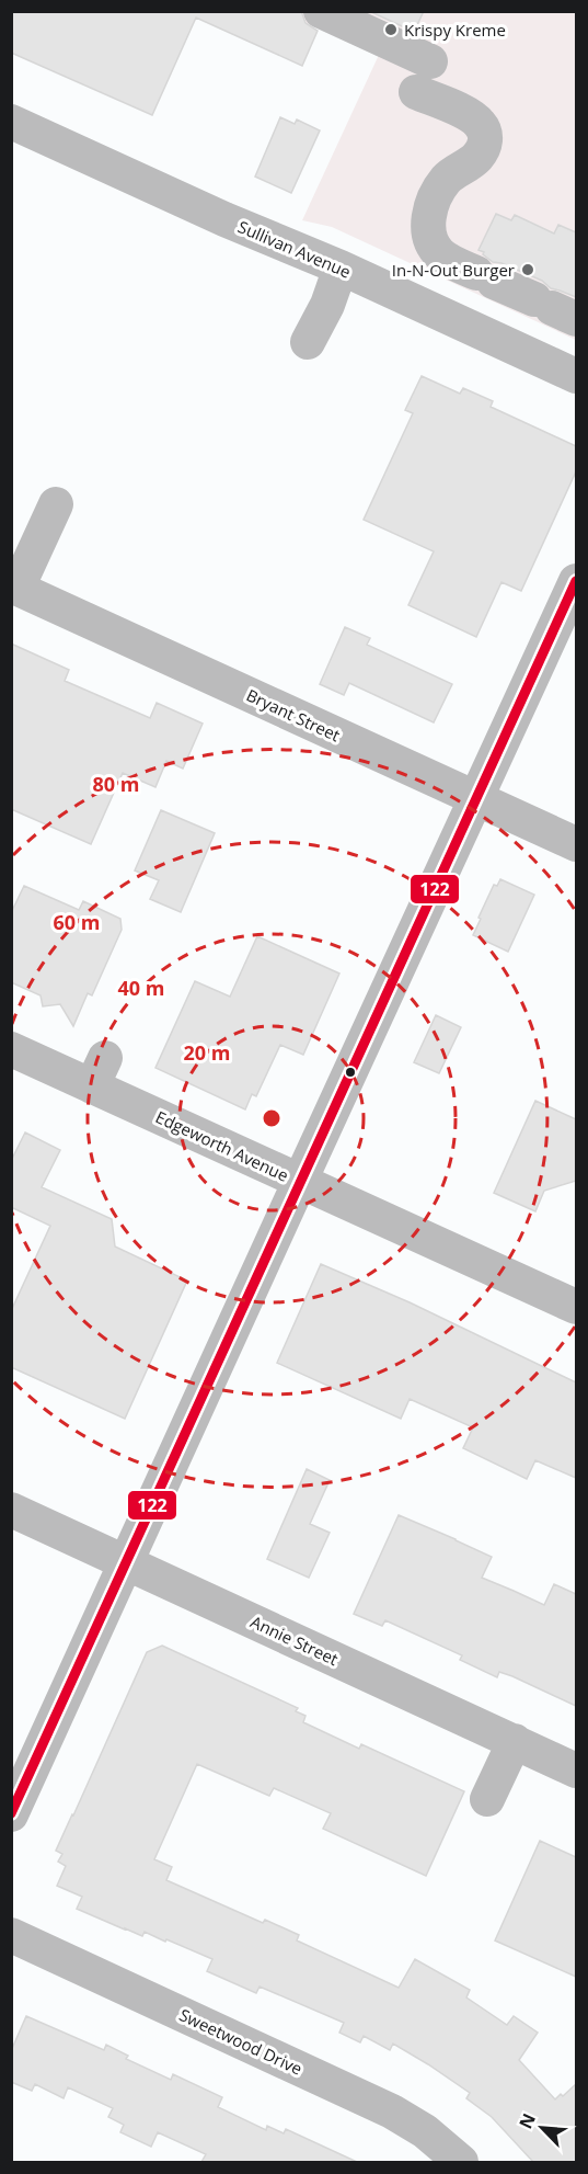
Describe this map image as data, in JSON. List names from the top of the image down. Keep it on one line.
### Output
{"streets":{"street":["Sullivan Avenue","Bryant Street","Edgeworth Avenue","Annie Street","Sweetwood Drive"]},"places":["Krispy Kreme","In-N-Out Burger"],"lines":["transit line 122"],"north":"top left","rings":["80 m","60 m","40 m","20 m"]}
